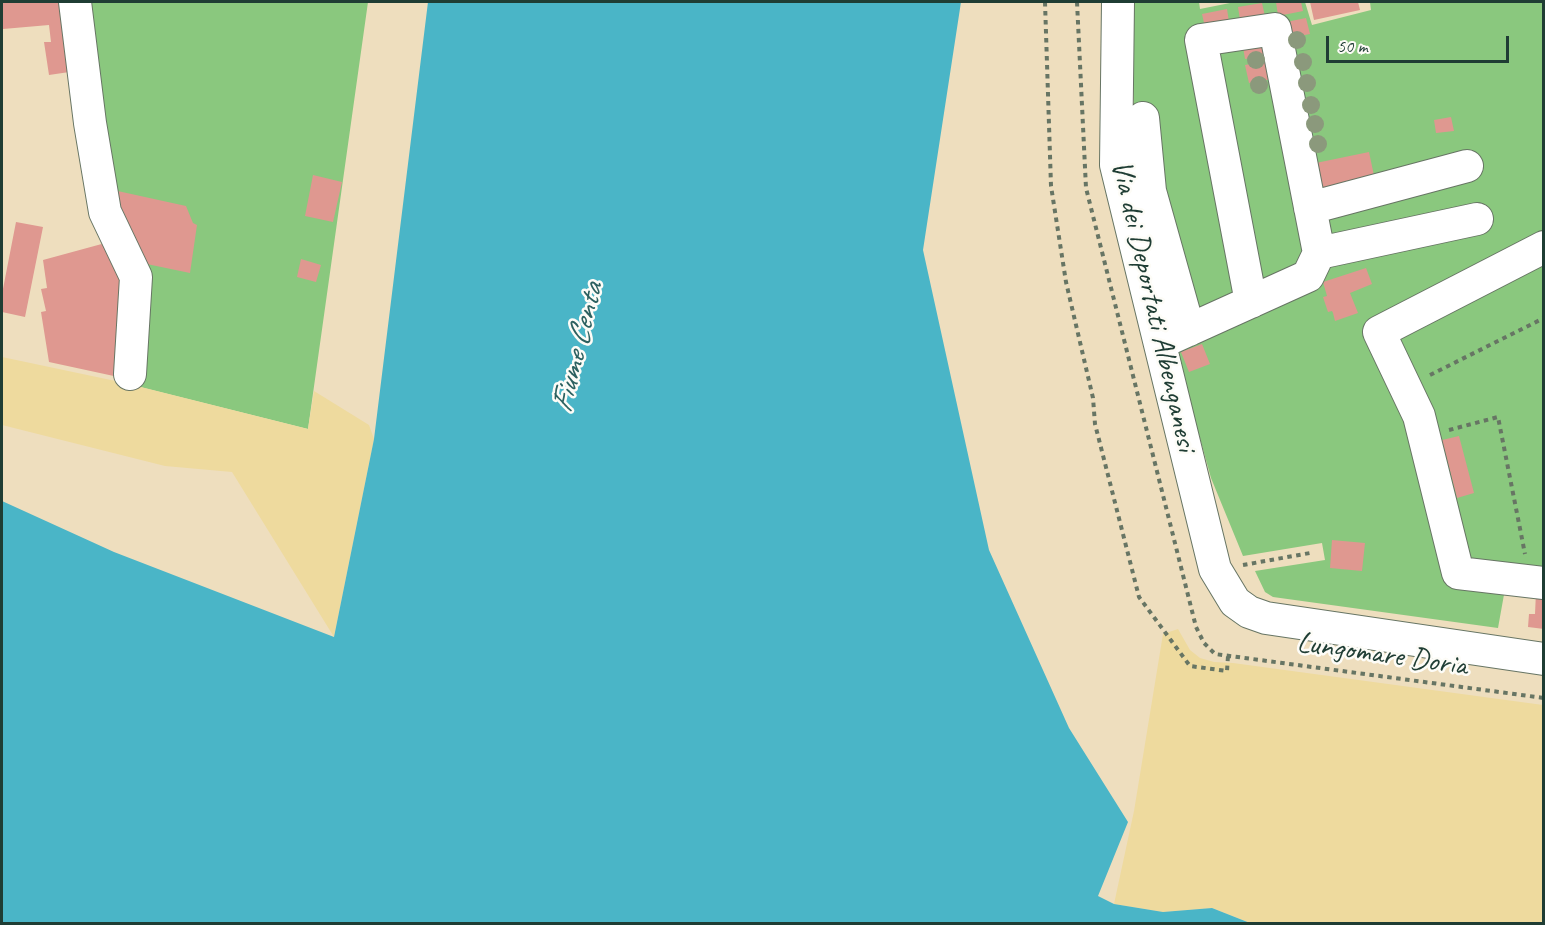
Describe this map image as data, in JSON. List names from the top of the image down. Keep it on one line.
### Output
{"streets":{"street":["Via dei Deportati Albenganesi"],"path":["Lungomare Doria"]},"water":["Fiume Centa"],"scale_bar":"50 m"}
